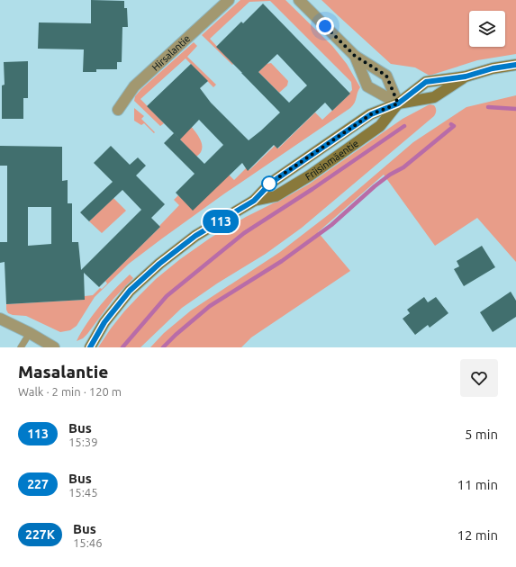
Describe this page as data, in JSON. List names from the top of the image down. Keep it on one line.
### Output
{"streets":{"main road":["Friisinmäentie"],"street":["Hirsalantie"]},"lines":["bus line 113"],"page":{"on_map":"113","heading":["Masalantie","Walk · 2 min · 120 m"],"list":[{"mark":"113","name":"Bus","note":"15:39","value":"5 min"},{"mark":"227","name":"Bus","note":"15:45","value":"11 min"},{"mark":"227K","name":"Bus","note":"15:46","value":"12 min"}]}}
